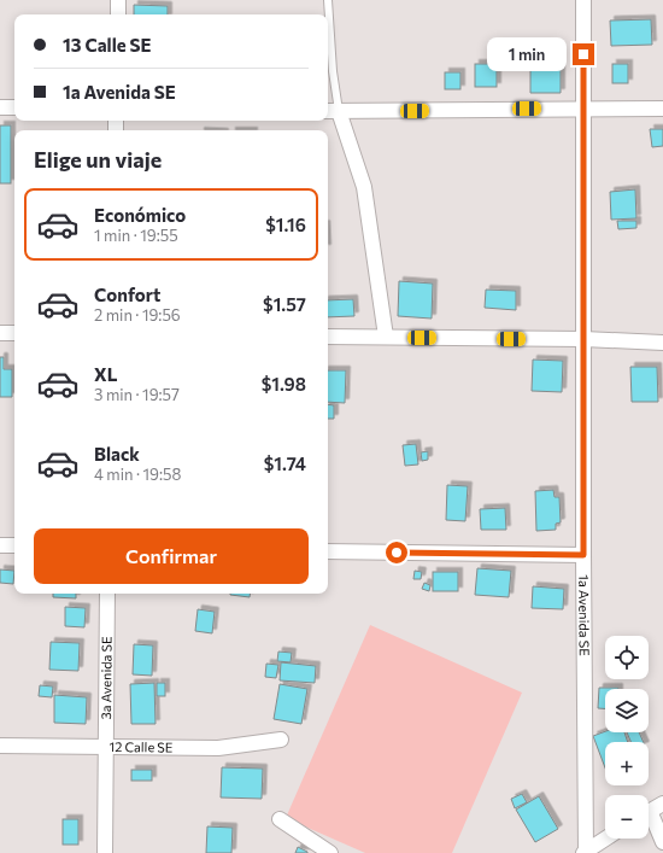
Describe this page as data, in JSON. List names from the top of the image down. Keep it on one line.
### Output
{"streets":{"street":["1a Avenida SE","3a Avenida SE","12 Calle SE"]},"crossings":[["3a Avenida SE","12 Calle SE"]],"page":{"banner":["13 Calle SE","1a Avenida SE"],"bubble":"1 min","heading":"Elige un viaje","list":[{"name":"Económico","note":"1 min · 19:55","value":"$1.16"},{"name":"Confort","note":"2 min · 19:56","value":"$1.57"},{"name":"XL","note":"3 min · 19:57","value":"$1.98"},{"name":"Black","note":"4 min · 19:58","value":"$1.74"}],"buttons":"Confirmar","map_buttons":["+","−"]}}
